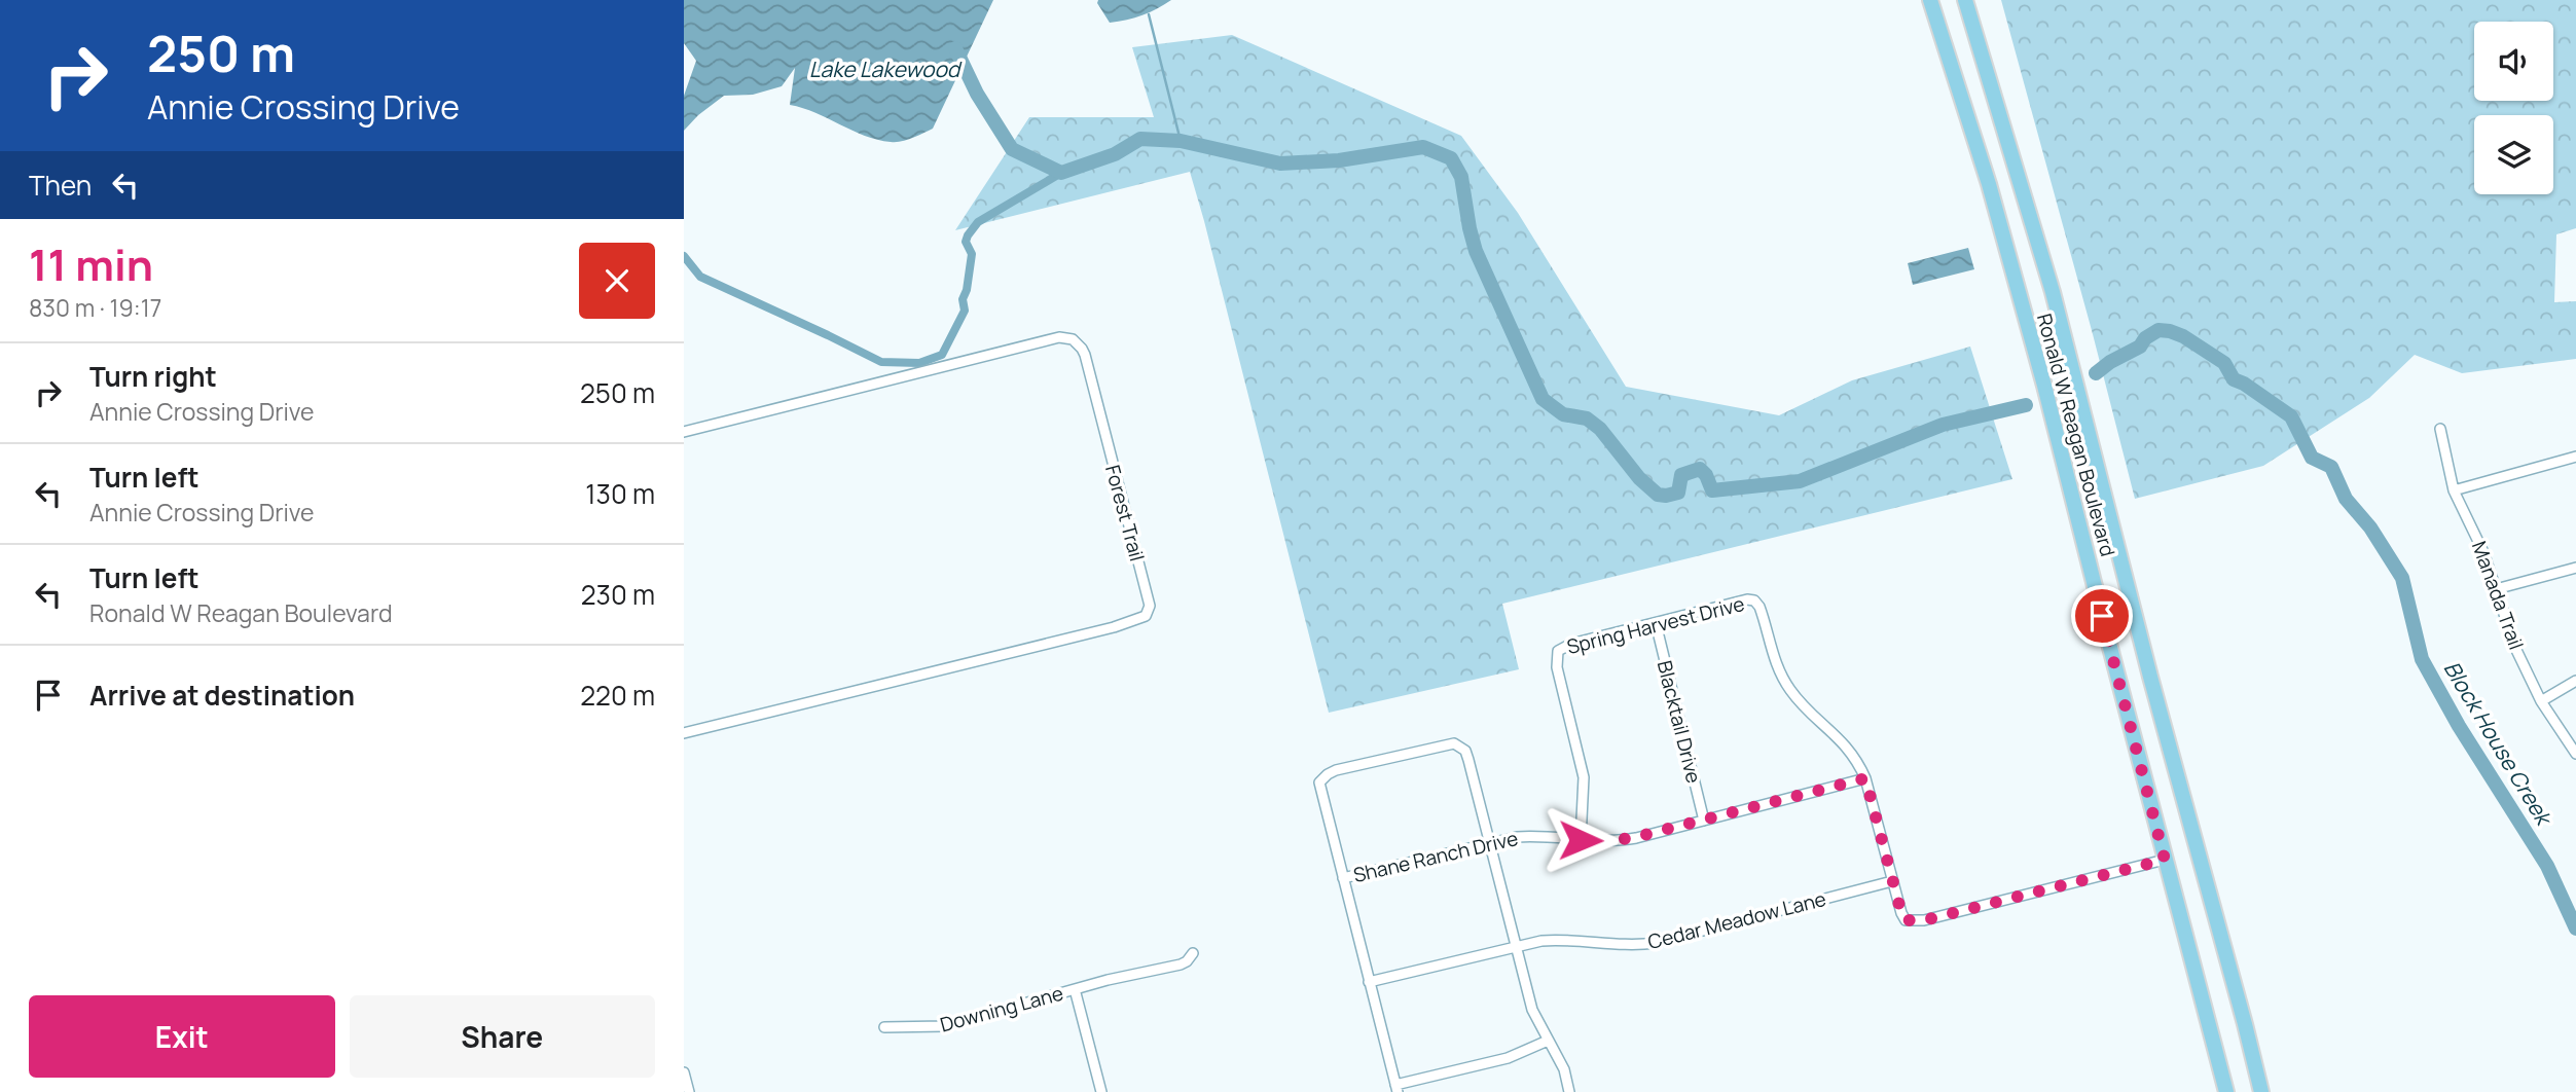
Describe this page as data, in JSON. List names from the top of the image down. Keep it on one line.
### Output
{"streets":{"main road":["Ronald W Reagan Boulevard"],"street":["Forest Trail","Manada Trail","Spring Harvest Drive","Blacktail Drive","Shane Ranch Drive","Cedar Meadow Lane","Downing Lane"]},"crossings":[["Spring Harvest Drive","Blacktail Drive"],["Spring Harvest Drive","Shane Ranch Drive"],["Blacktail Drive","Shane Ranch Drive"]],"water":["Lake Lakewood","Block House Creek"],"page":{"turn":["250 m","Annie Crossing Drive"],"then":"Then","heading":["11 min","830 m · 19:17"],"list":[{"name":"Turn right","note":"Annie Crossing Drive","value":"250 m"},{"name":"Turn left","note":"Annie Crossing Drive","value":"130 m"},{"name":"Turn left","note":"Ronald W Reagan Boulevard","value":"230 m"},{"name":"Arrive at destination","value":"220 m"}],"buttons":["Exit","Share"]}}
